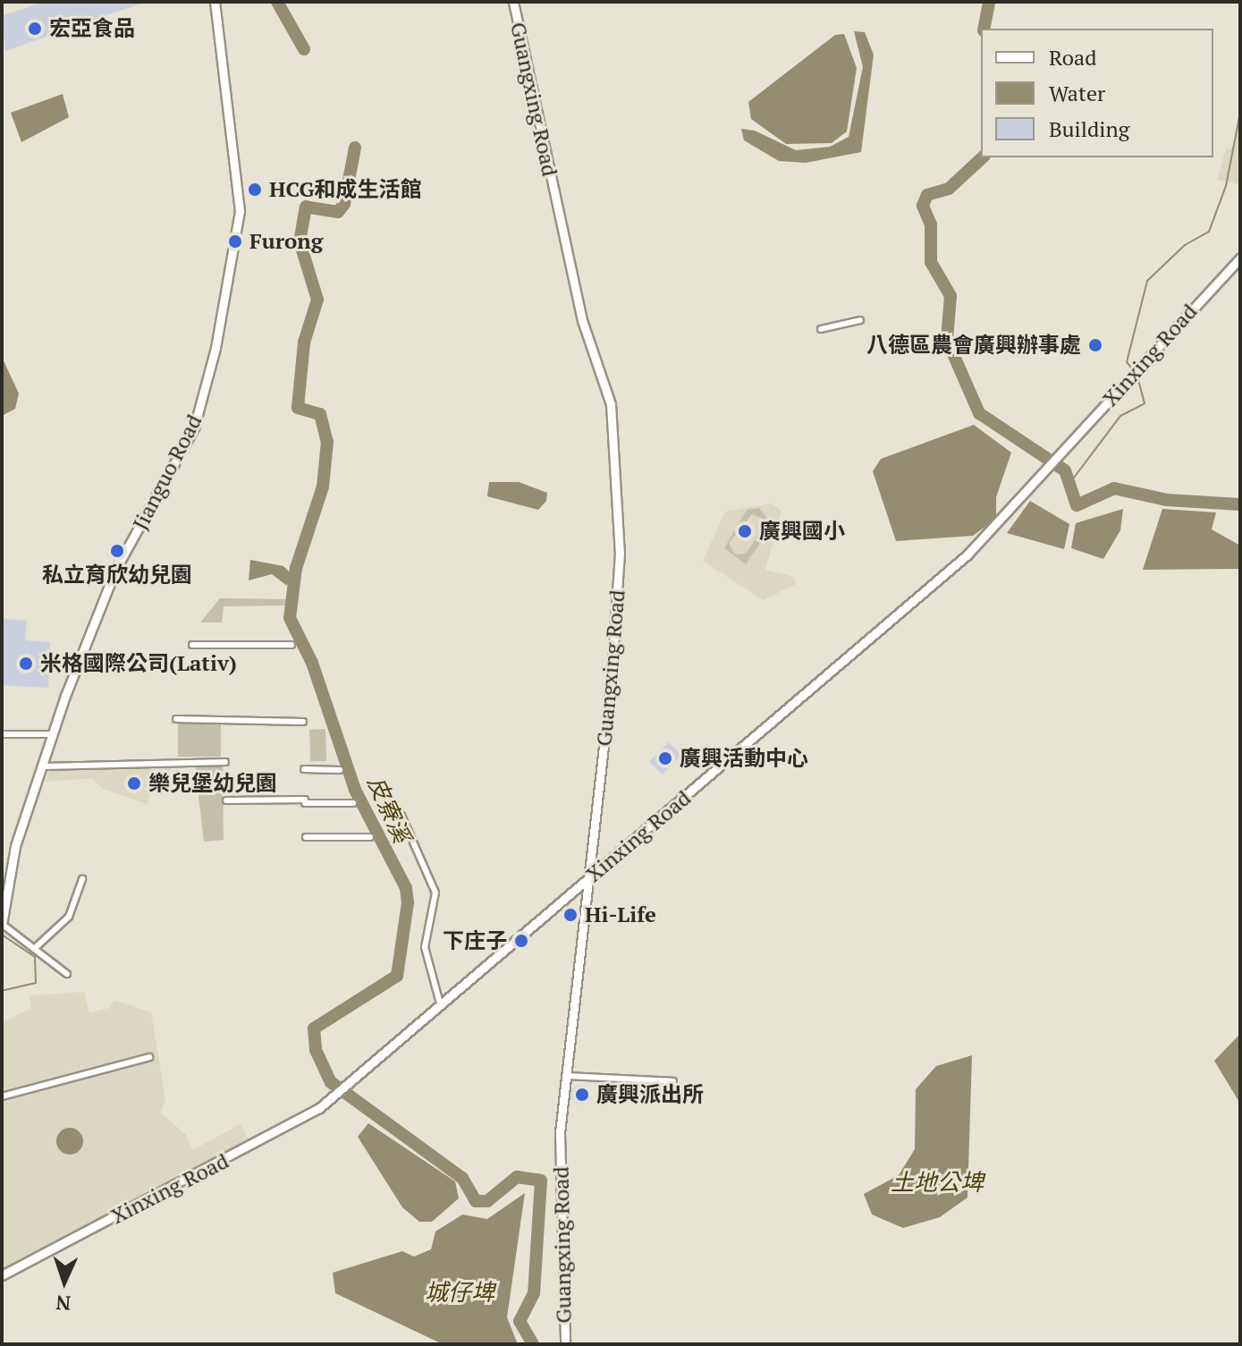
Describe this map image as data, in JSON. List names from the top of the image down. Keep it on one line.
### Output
{"streets":{"street":["Guangxing Road","Xinxing Road","Jianguo Road"]},"crossings":[["Guangxing Road","Xinxing Road"]],"water":["皮寮溪","土地公埤","城仔埤"],"places":["宏亞食品","HCG和成生活館","Furong","八德區農會廣興辦事處","廣興國小","私立育欣幼兒園","米格國際公司(Lativ)","廣興活動中心","樂兒堡幼兒園","Hi-Life","下庄子","廣興派出所"],"legend":["Road","Water","Building"],"north":"bottom"}
